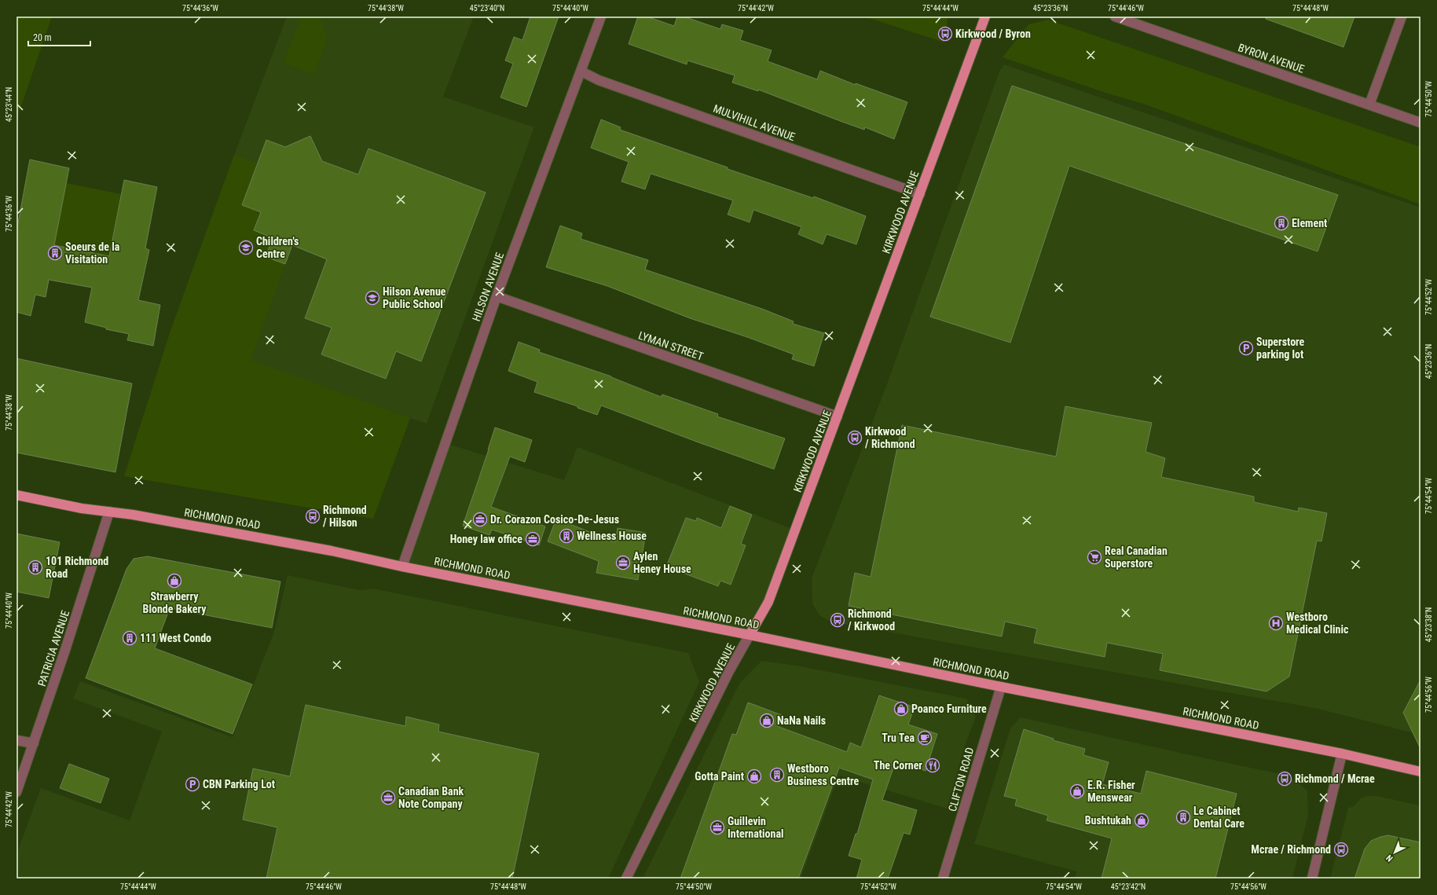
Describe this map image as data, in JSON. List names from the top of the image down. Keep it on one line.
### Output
{"streets":{"main road":["KIRKWOOD AVENUE","RICHMOND ROAD"],"street":["BYRON AVENUE","MULVIHILL AVENUE","HILSON AVENUE","LYMAN STREET","PATRICIA AVENUE","CLIFTON ROAD"]},"crossings":[["MULVIHILL AVENUE","KIRKWOOD AVENUE"],["MULVIHILL AVENUE","HILSON AVENUE"],["KIRKWOOD AVENUE","LYMAN STREET"],["KIRKWOOD AVENUE","RICHMOND ROAD"],["HILSON AVENUE","LYMAN STREET"],["HILSON AVENUE","RICHMOND ROAD"],["RICHMOND ROAD","PATRICIA AVENUE"],["RICHMOND ROAD","CLIFTON ROAD"]],"places":{"bus stop":["Kirkwood / Byron","Kirkwood / Richmond","Richmond / Hilson","Richmond / Kirkwood","Richmond / Mcrae","Mcrae / Richmond"],"building":["Element","Soeurs de la Visitation","Wellness House","101 Richmond Road","111 West Condo","Westboro Business Centre","Le Cabinet Dental Care"],"school or university":["Children's Centre","Hilson Avenue Public School"],"parking":["Superstore parking lot","CBN Parking Lot"],"office":["Dr. Corazon Cosico-De-Jesus","Honey law office","Aylen Heney House","Canadian Bank Note Company","Guillevin International"],"supermarket":["Real Canadian Superstore"],"shop":["Strawberry Blonde Bakery","Poanco Furniture","NaNa Nails","Gotta Paint","E.R. Fisher Menswear","Bushtukah"],"hospital":["Westboro Medical Clinic"],"cafe":["Tru Tea"],"restaurant":["The Corner"]},"scale_bar":"20 m","north":"bottom left","coordinates":["75°44'36\"W","75°44'38\"W","45°23'40\"N","75°44'40\"W","75°44'42\"W","75°44'44\"W","45°23'36\"N","75°44'46\"W","75°44'48\"W","75°44'50\"W","45°23'44\"N","75°44'52\"W","75°44'54\"W","45°23'38\"N","75°44'56\"W","45°23'42\"N"]}
